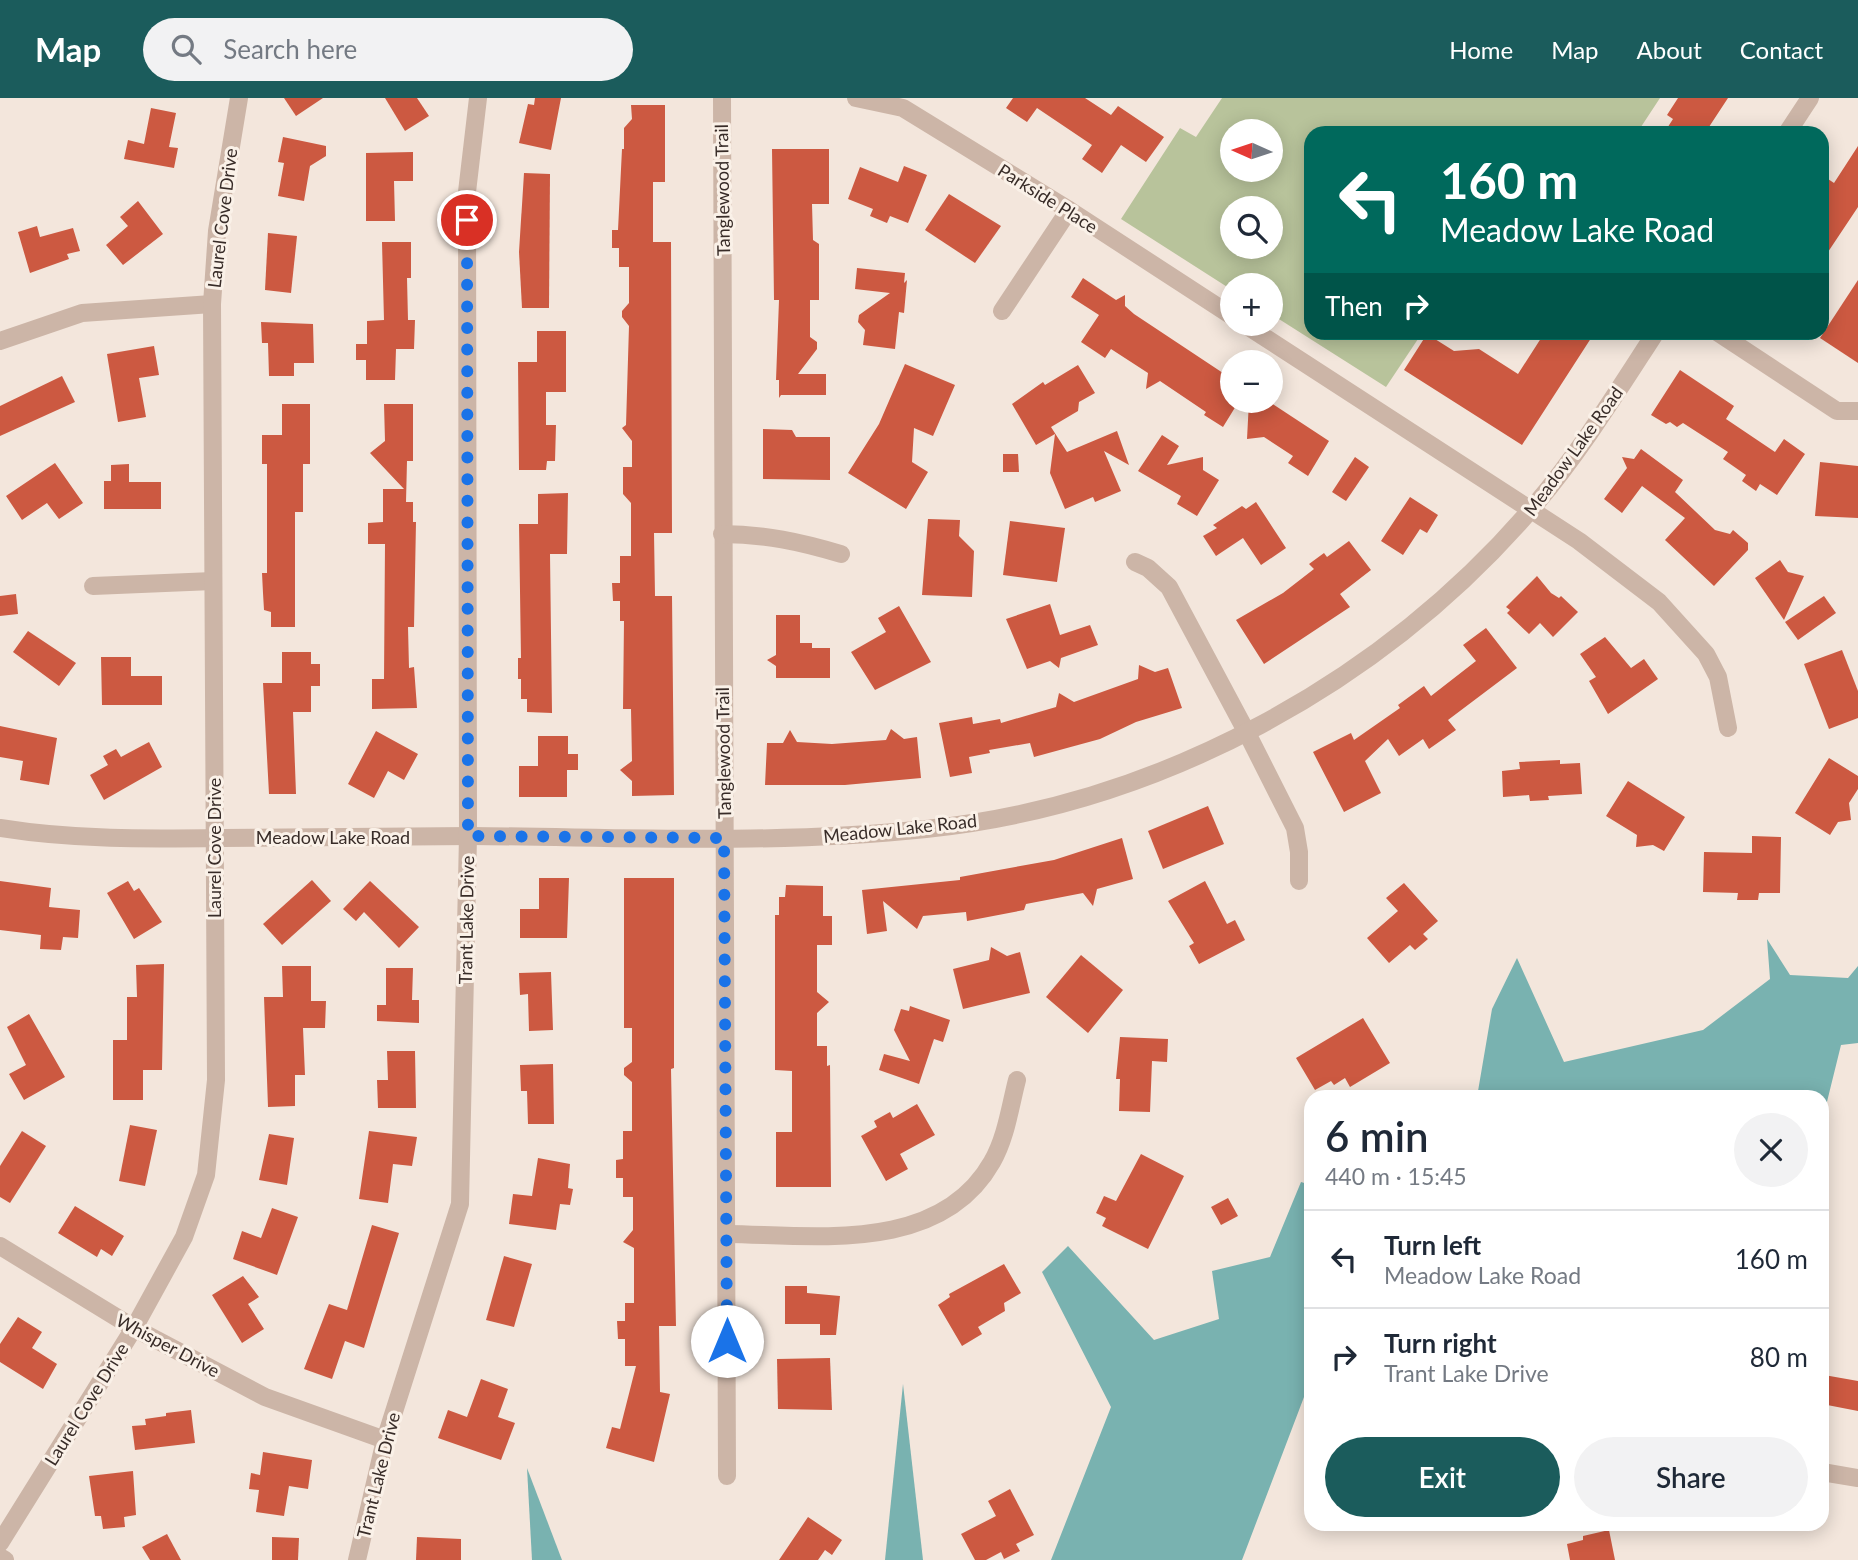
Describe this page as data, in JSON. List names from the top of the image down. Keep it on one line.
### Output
{"streets":{"street":["Tanglewood Trail","Parkside Place","Laurel Cove Drive","Meadow Lake Road","Trant Lake Drive","Whisper Drive"]},"crossings":[["Tanglewood Trail","Meadow Lake Road"],["Laurel Cove Drive","Meadow Lake Road"],["Laurel Cove Drive","Whisper Drive"],["Meadow Lake Road","Trant Lake Drive"],["Trant Lake Drive","Whisper Drive"]],"north":"left","page":{"header":"Map","search":"Search here","nav":["Home","Map","About","Contact"],"map_buttons":["+","−"],"turn":["160 m","Meadow Lake Road"],"then":"Then","heading":["6 min","440 m · 15:45"],"list":[{"name":"Turn left","note":"Meadow Lake Road","value":"160 m"},{"name":"Turn right","note":"Trant Lake Drive","value":"80 m"}],"buttons":["Exit","Share"]}}
